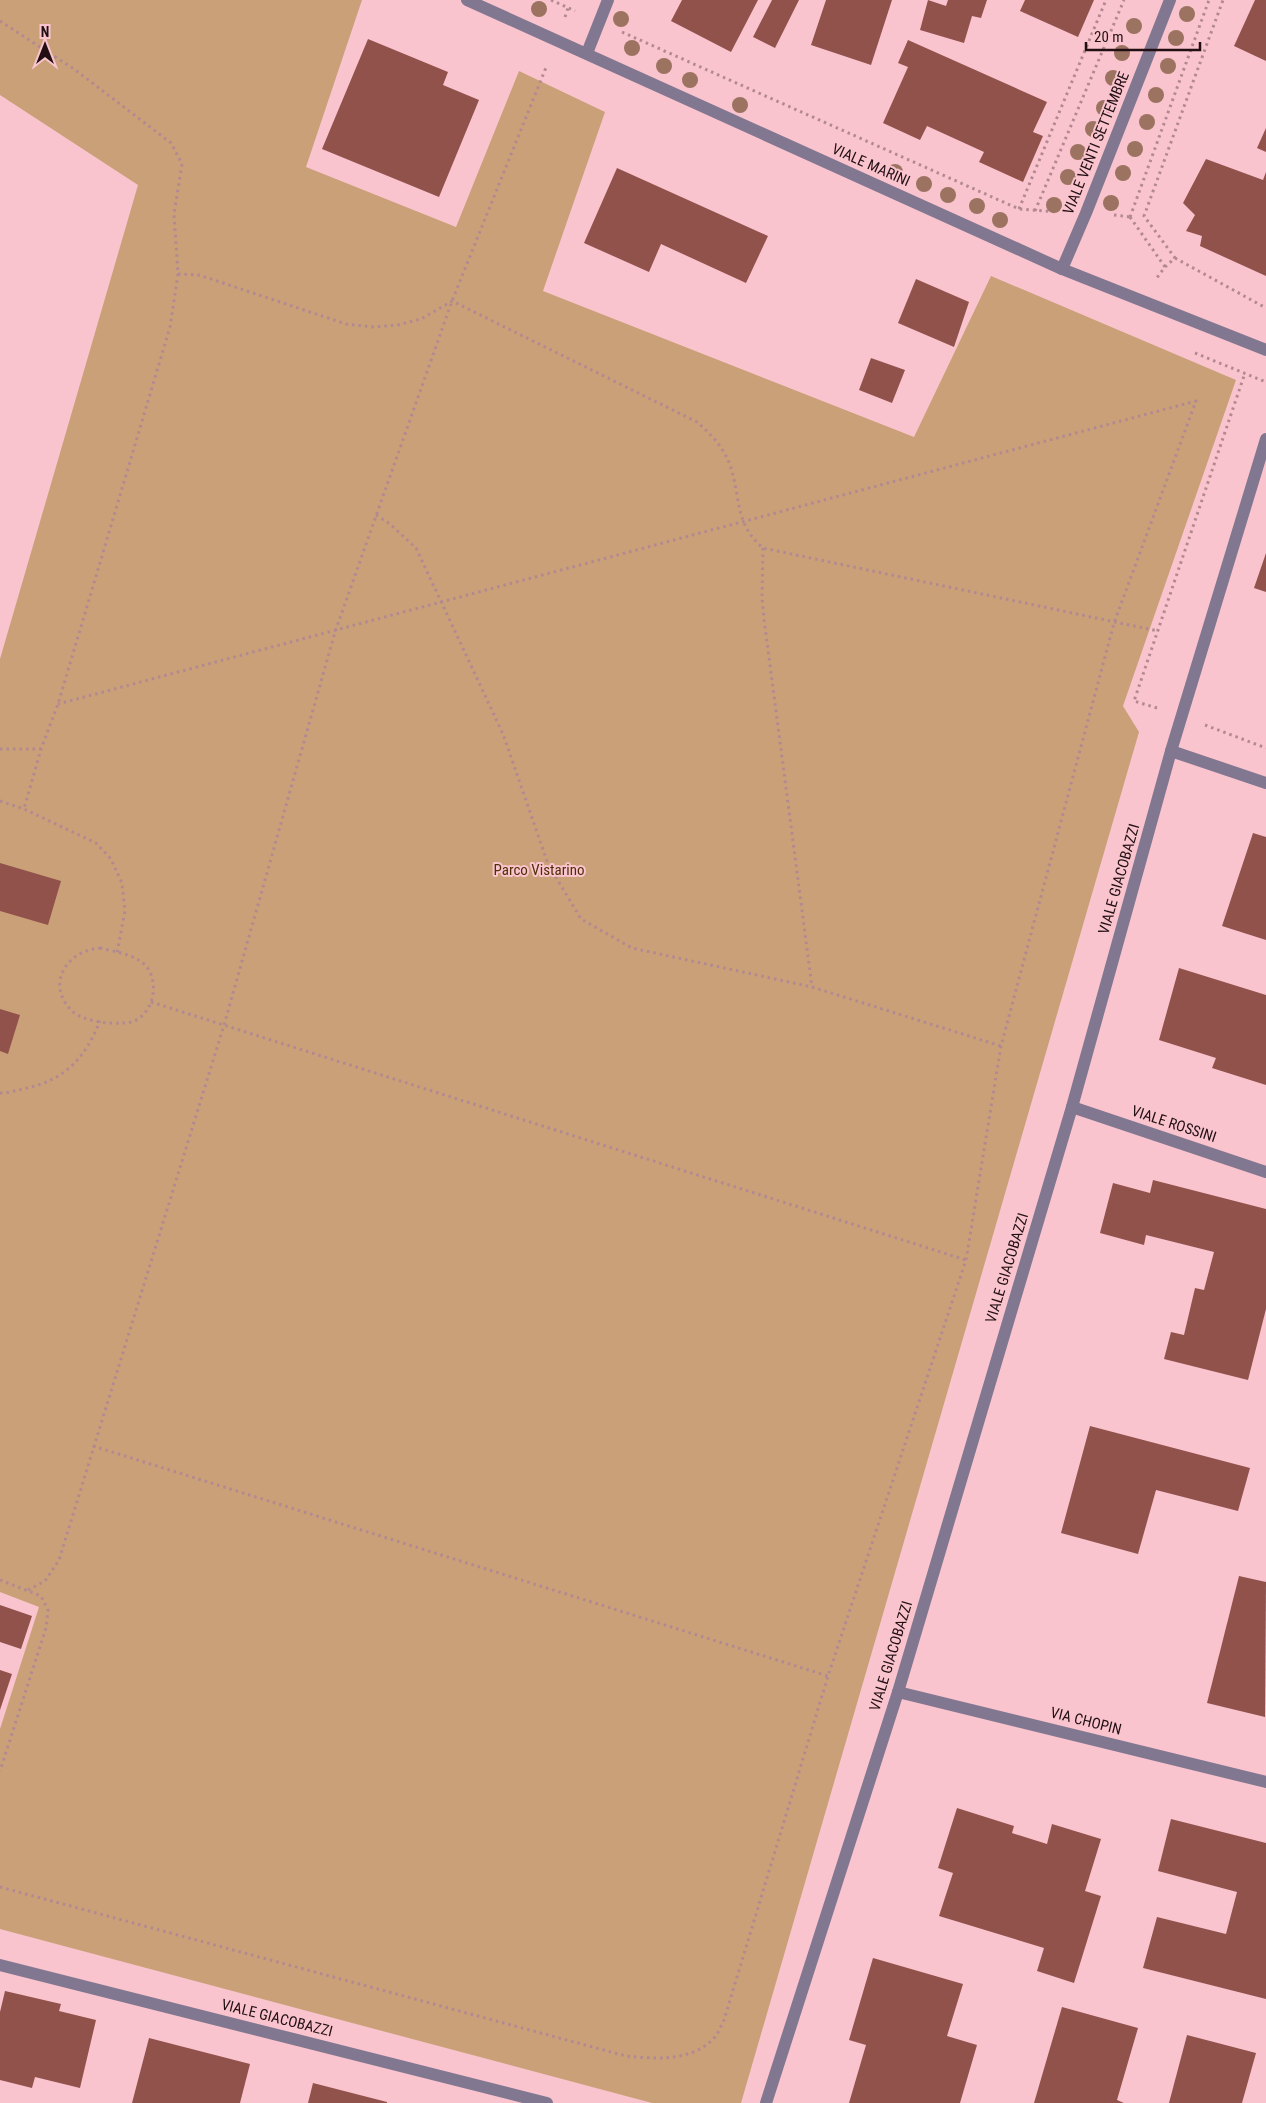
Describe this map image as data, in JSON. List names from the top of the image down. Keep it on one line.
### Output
{"streets":{"street":["VIALE VENTI SETTEMBRE","VIALE MARINI","VIALE GIACOBAZZI","VIALE ROSSINI","VIA CHOPIN"]},"crossings":[["VIALE VENTI SETTEMBRE","VIALE MARINI"],["VIALE GIACOBAZZI","VIALE ROSSINI"],["VIALE GIACOBAZZI","VIA CHOPIN"]],"parks":["Parco Vistarino"],"scale_bar":"20 m","north":"top"}
